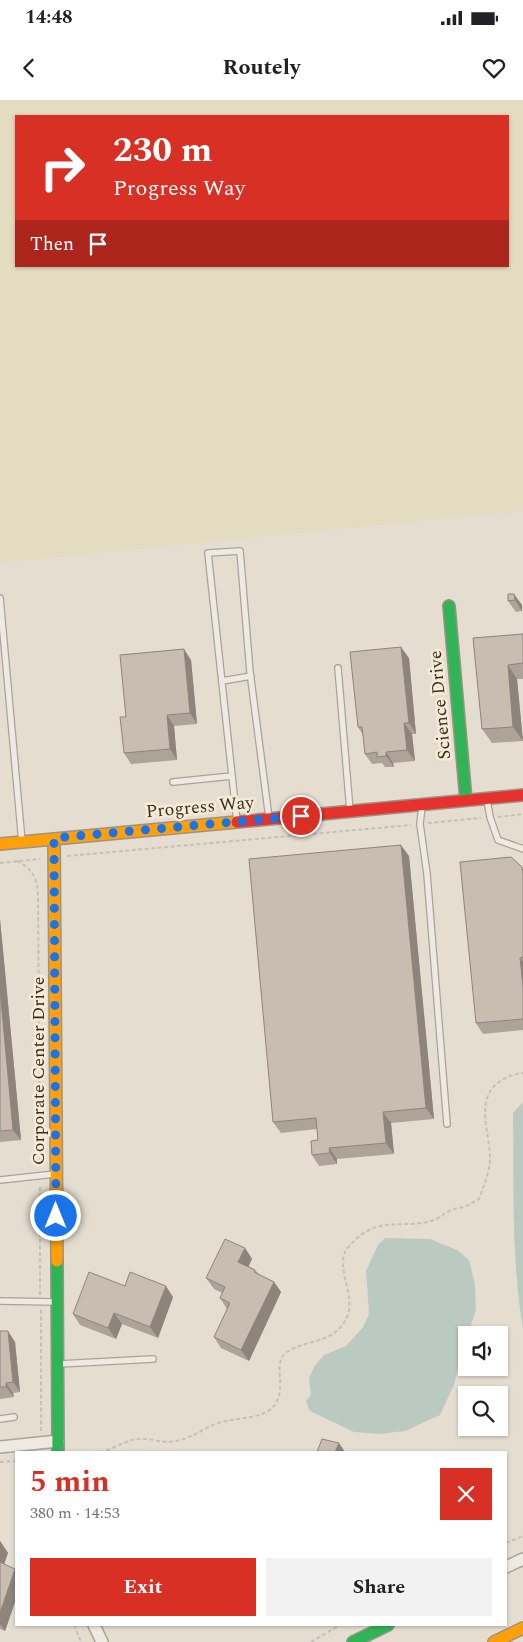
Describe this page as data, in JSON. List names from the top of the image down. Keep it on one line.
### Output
{"streets":{"main road":["Science Drive","Progress Way","Corporate Center Drive"]},"crossings":[["Science Drive","Progress Way"],["Progress Way","Corporate Center Drive"]],"page":{"status":"14:48","header":"Routely","turn":["230 m","Progress Way"],"then":"Then","heading":["5 min","380 m · 14:53"],"buttons":["Exit","Share"]}}
